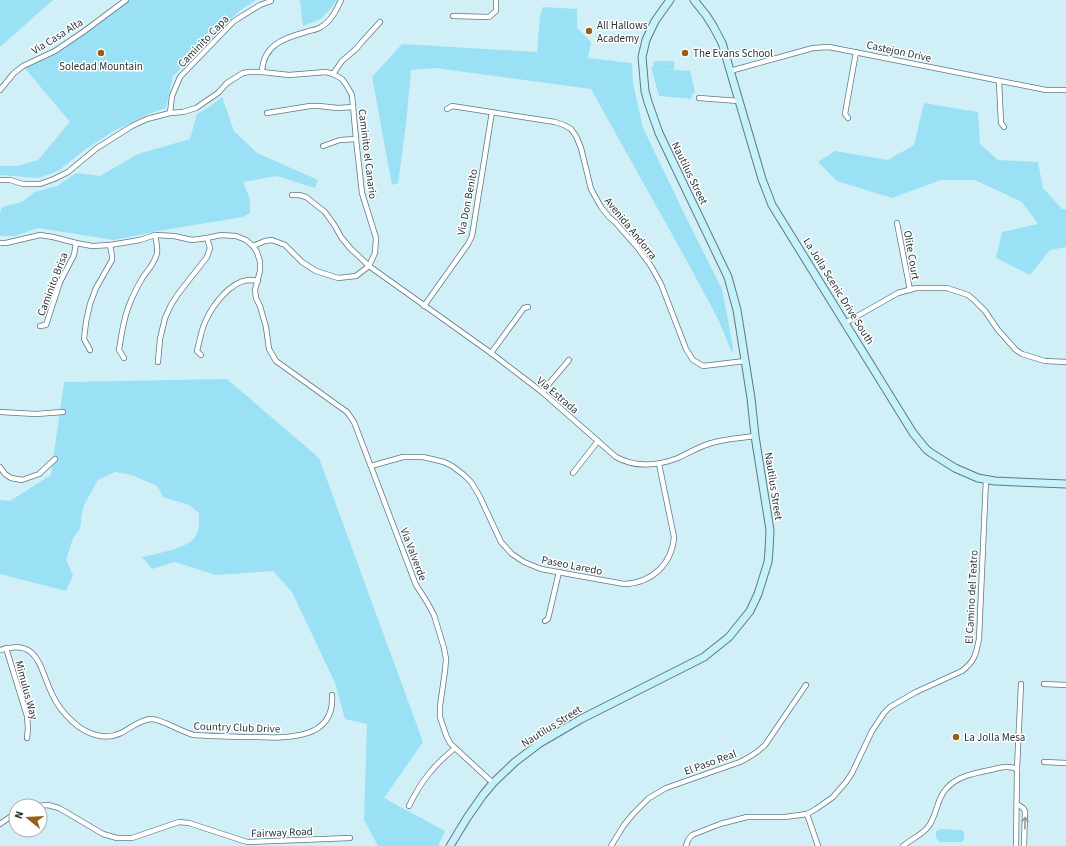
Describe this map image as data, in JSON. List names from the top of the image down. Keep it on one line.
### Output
{"streets":{"main road":["Nautilus Street","La Jolla Scenic Drive South"],"street":["Via Casa Alta","Caminito Capa","Castejon Drive","Caminito el Canario","Via Don Benito","Avenida Andorra","Olite Court","Caminito Brisa","Via Estrada","Via Valverde","Paseo Laredo","El Camino del Teatro","Mimulus Way","Country Club Drive","El Paso Real","Fairway Road"]},"crossings":[["Castejon Drive","La Jolla Scenic Drive South"],["Caminito el Canario","Via Estrada"],["Nautilus Street","Avenida Andorra"],["Nautilus Street","Via Estrada"],["Nautilus Street","Via Valverde"],["Via Don Benito","Avenida Andorra"],["Via Don Benito","Via Estrada"],["La Jolla Scenic Drive South","El Camino del Teatro"],["Via Estrada","Paseo Laredo"],["Via Valverde","Paseo Laredo"],["Mimulus Way","Country Club Drive"]],"places":["All Hallows Academy","Soledad Mountain","The Evans School","La Jolla Mesa"],"north":"left"}
